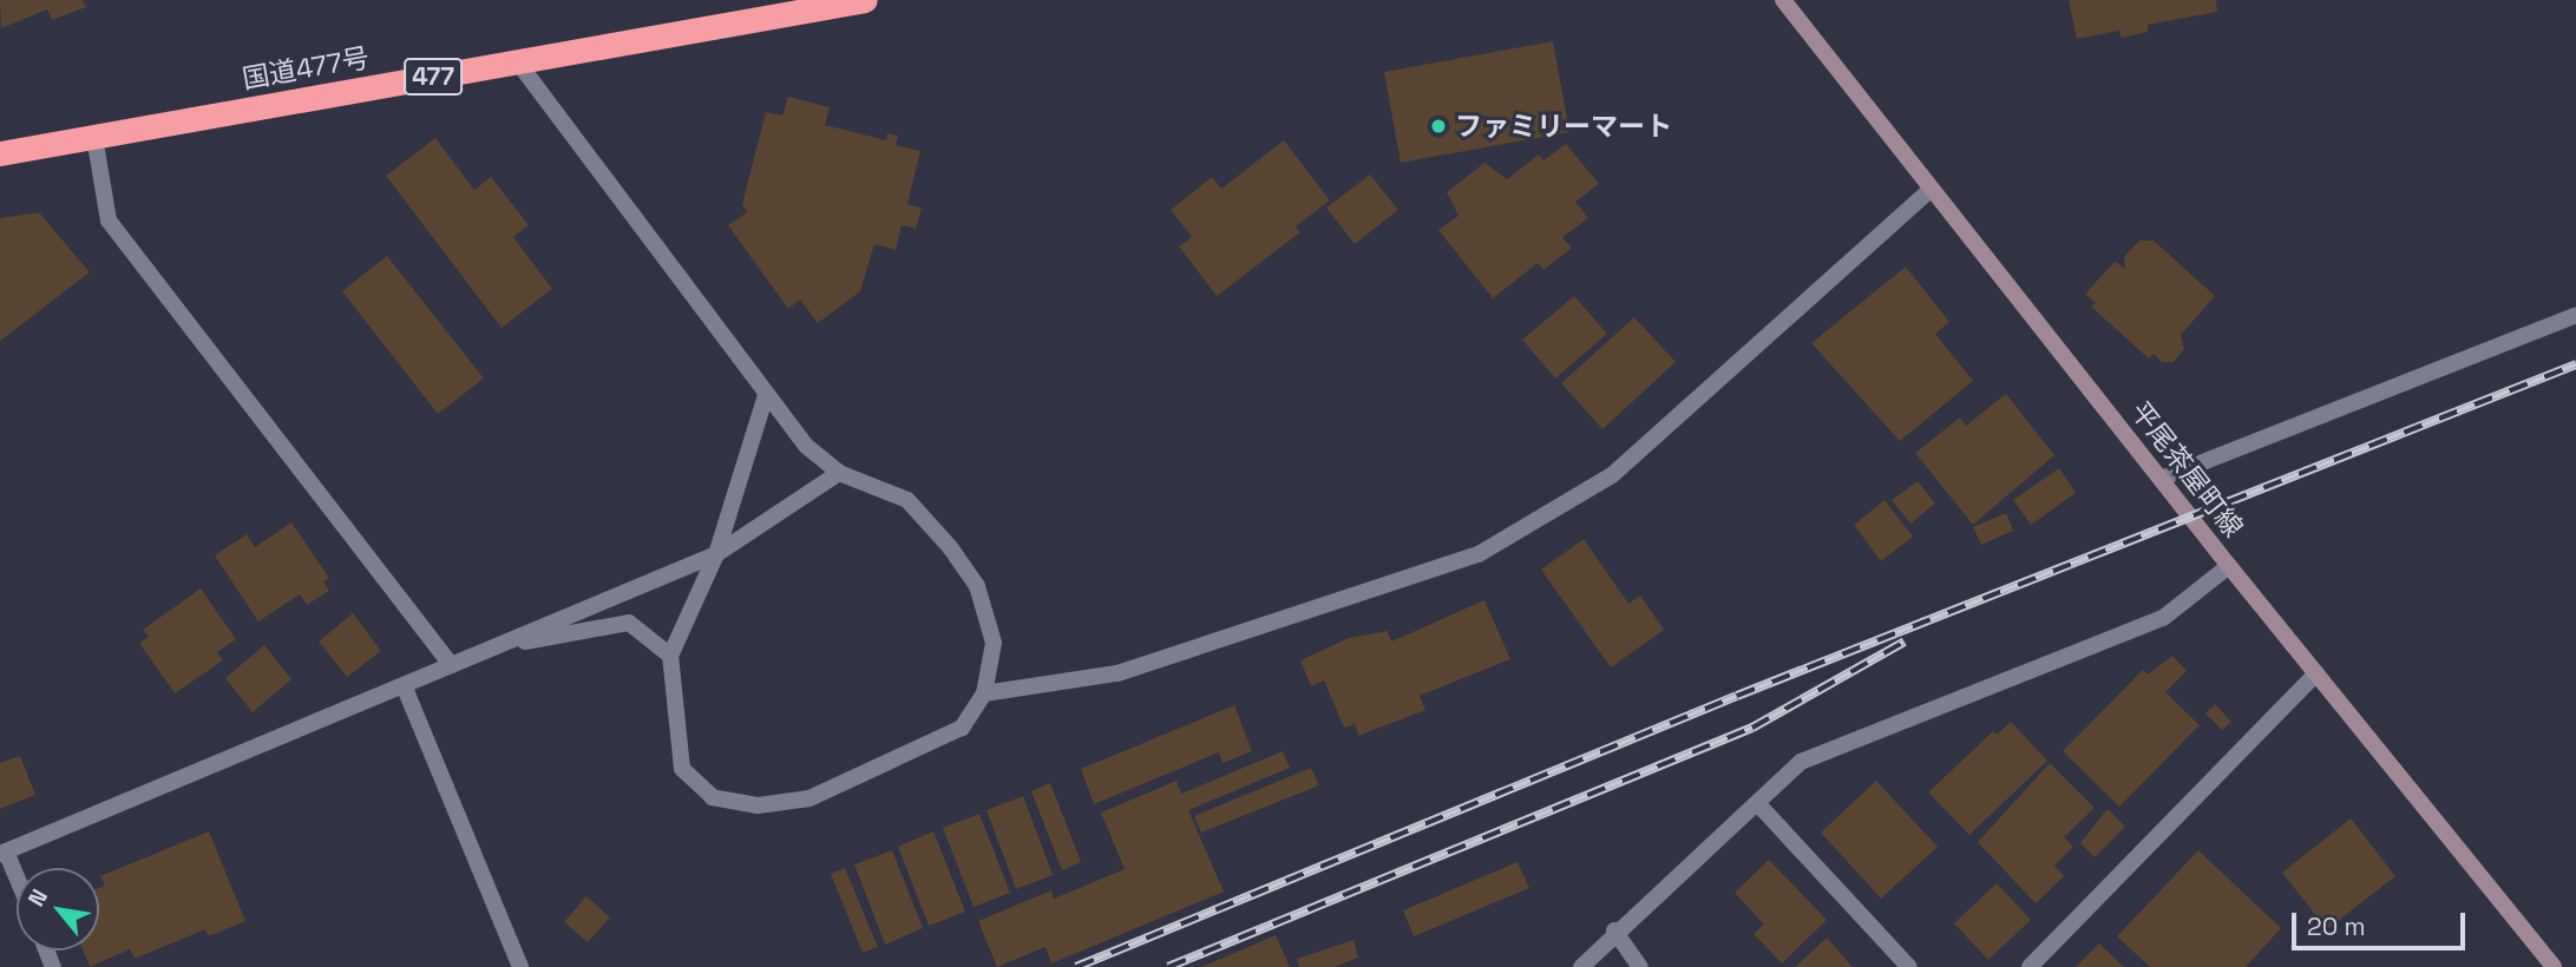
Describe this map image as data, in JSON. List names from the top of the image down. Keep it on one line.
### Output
{"streets":{"highway":["国道477号","477"],"main road":["平尾茶屋町線"]},"places":["ファミリーマート"],"scale_bar":"20 m","north":"top left"}
